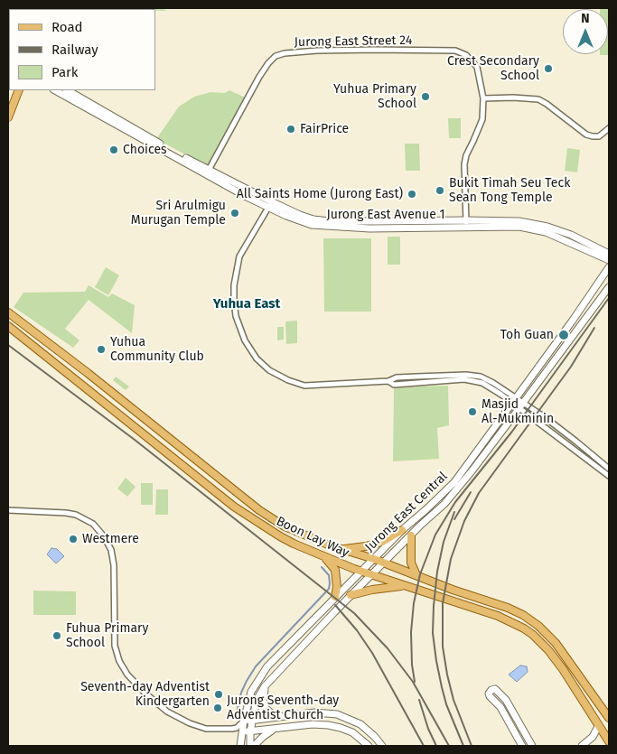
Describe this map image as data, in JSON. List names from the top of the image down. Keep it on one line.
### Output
{"streets":{"main road":["Jurong East Avenue 1","Jurong East Central","Boon Lay Way"],"street":["Jurong East Street 24"]},"crossings":[["Jurong East Street 24","Jurong East Avenue 1"],["Jurong East Central","Boon Lay Way"]],"districts":["Yuhua East"],"places":["Crest Secondary School","Yuhua Primary School","FairPrice","Choices","Bukit Timah Seu Teck Sean Tong Temple","All Saints Home (Jurong East)","Sri Arulmigu Murugan Temple","Toh Guan","Yuhua Community Club","Masjid Al-Mukminin","Westmere","Fuhua Primary School","Seventh-day Adventist Kindergarten","Jurong Seventh-day Adventist Church"],"legend":["Road","Railway","Park"],"north":"top"}
